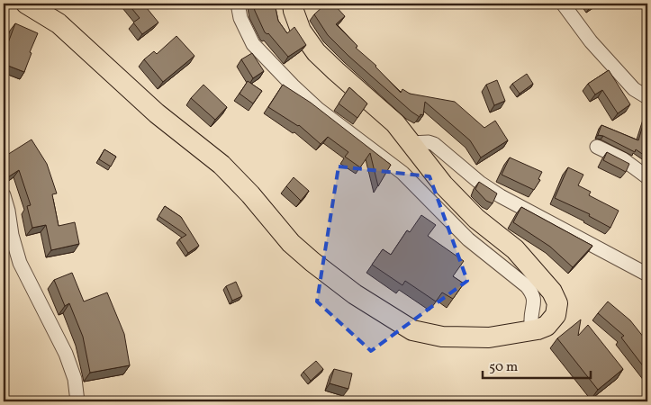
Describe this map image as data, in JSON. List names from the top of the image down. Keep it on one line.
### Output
{"scale_bar":"50 m"}
